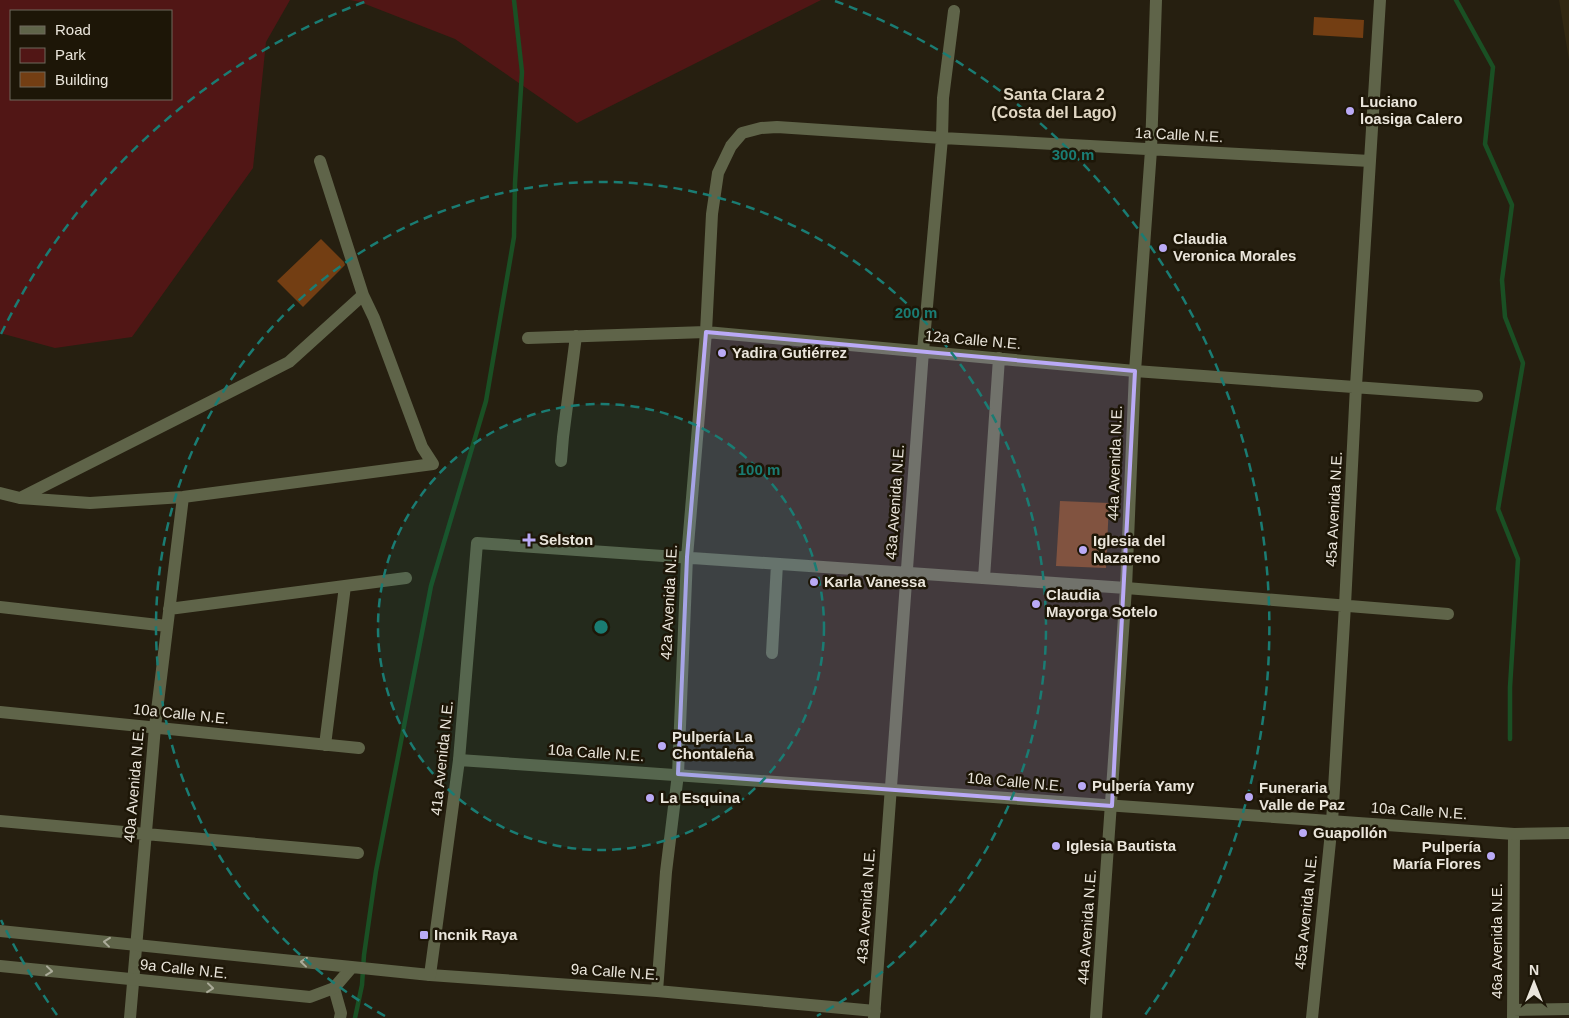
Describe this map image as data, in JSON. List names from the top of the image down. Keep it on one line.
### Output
{"streets":{"street":["1a Calle N.E.","12a Calle N.E.","44a Avenida N.E.","43a Avenida N.E.","45a Avenida N.E.","42a Avenida N.E.","10a Calle N.E.","41a Avenida N.E.","40a Avenida N.E.","46a Avenida N.E.","9a Calle N.E."]},"crossings":[["1a Calle N.E.","44a Avenida N.E."],["1a Calle N.E.","43a Avenida N.E."],["1a Calle N.E.","45a Avenida N.E."],["1a Calle N.E.","42a Avenida N.E."],["12a Calle N.E.","44a Avenida N.E."],["12a Calle N.E.","43a Avenida N.E."],["12a Calle N.E.","45a Avenida N.E."],["12a Calle N.E.","42a Avenida N.E."],["44a Avenida N.E.","10a Calle N.E."],["43a Avenida N.E.","10a Calle N.E."],["43a Avenida N.E.","9a Calle N.E."],["45a Avenida N.E.","10a Calle N.E."],["42a Avenida N.E.","10a Calle N.E."],["42a Avenida N.E.","41a Avenida N.E."],["42a Avenida N.E.","9a Calle N.E."],["10a Calle N.E.","41a Avenida N.E."],["10a Calle N.E.","40a Avenida N.E."],["10a Calle N.E.","46a Avenida N.E."],["41a Avenida N.E.","9a Calle N.E."],["40a Avenida N.E.","9a Calle N.E."]],"districts":["Santa Clara 2 (Costa del Lago)"],"places":{"other":["Luciano loasiga Calero","Claudia Veronica Morales","Yadira Gutiérrez","Iglesia del Nazareno","Karla Vanessa","Claudia Mayorga Sotelo","Pulpería La Chontaleña","Pulpería Yamy","Funeraria Valle de Paz","La Esquina","Guapollón","Iglesia Bautista","Pulpería María Flores"],"health":["Selston"],"transit":["Incnik Raya"]},"legend":["Road","Park","Building"],"north":"top","rings":["300 m","200 m","100 m"]}
